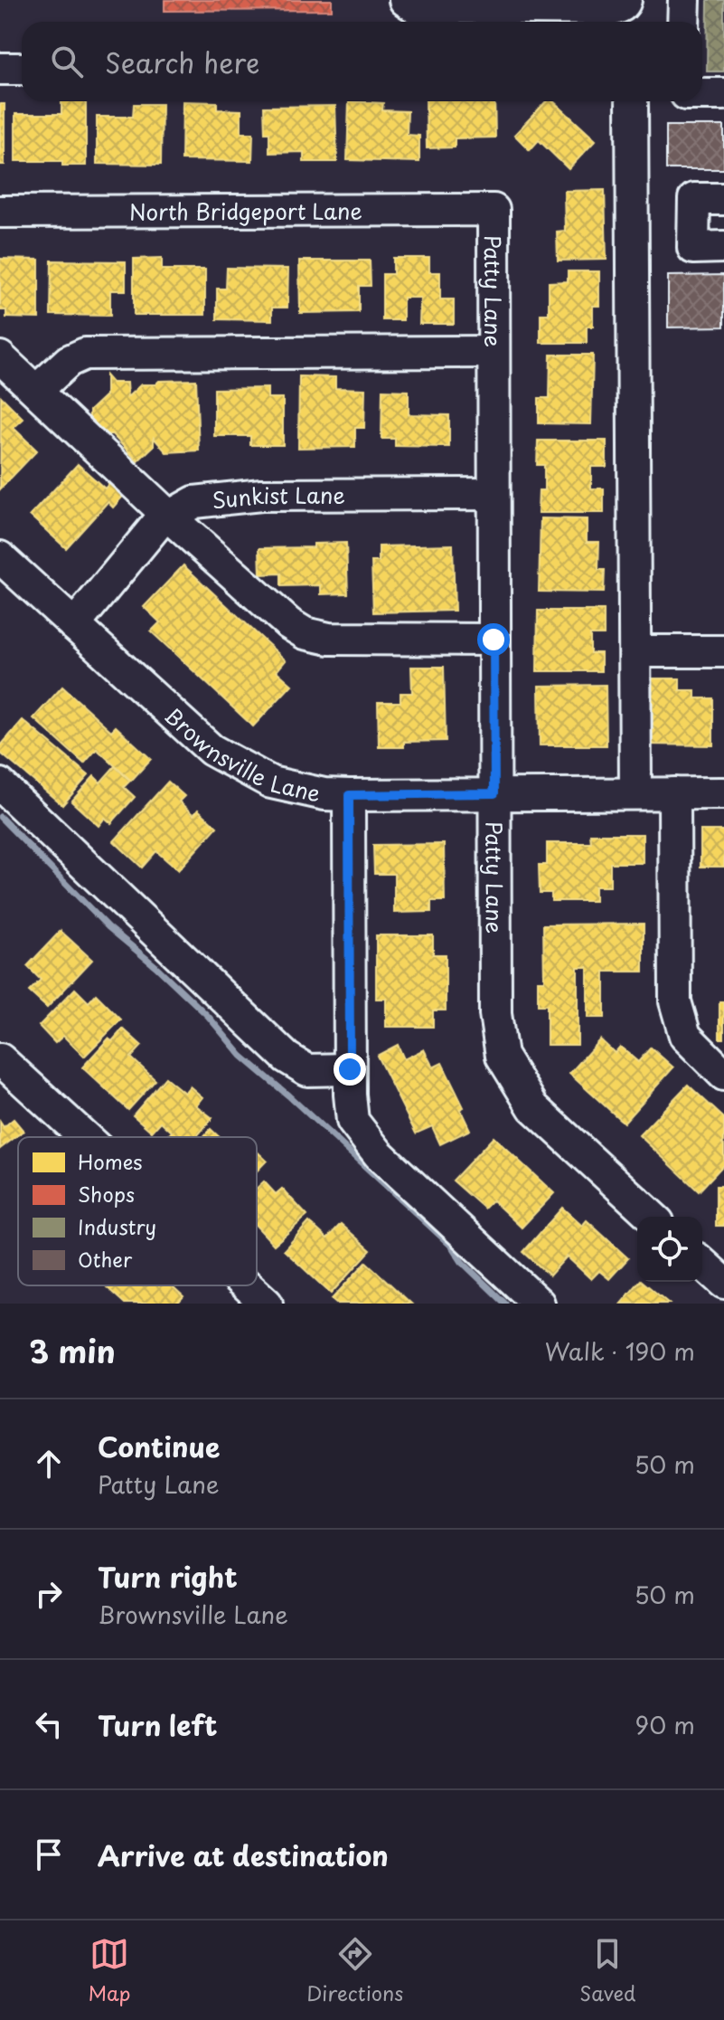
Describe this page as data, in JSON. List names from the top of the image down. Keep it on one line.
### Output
{"streets":{"street":["North Bridgeport Lane","Patty Lane","Sunkist Lane","Brownsville Lane"]},"crossings":[["North Bridgeport Lane","Patty Lane"],["Patty Lane","Sunkist Lane"],["Patty Lane","Brownsville Lane"],["Sunkist Lane","Brownsville Lane"]],"legend":["Homes","Shops","Industry","Other"],"page":{"search":"Search here","heading":["3 min","Walk · 190 m"],"list":[["Continue","Patty Lane","50 m"],["Turn right","Brownsville Lane","50 m"],["Turn left","90 m"],"Arrive at destination"],"nav":["Map","Directions","Saved"]}}
